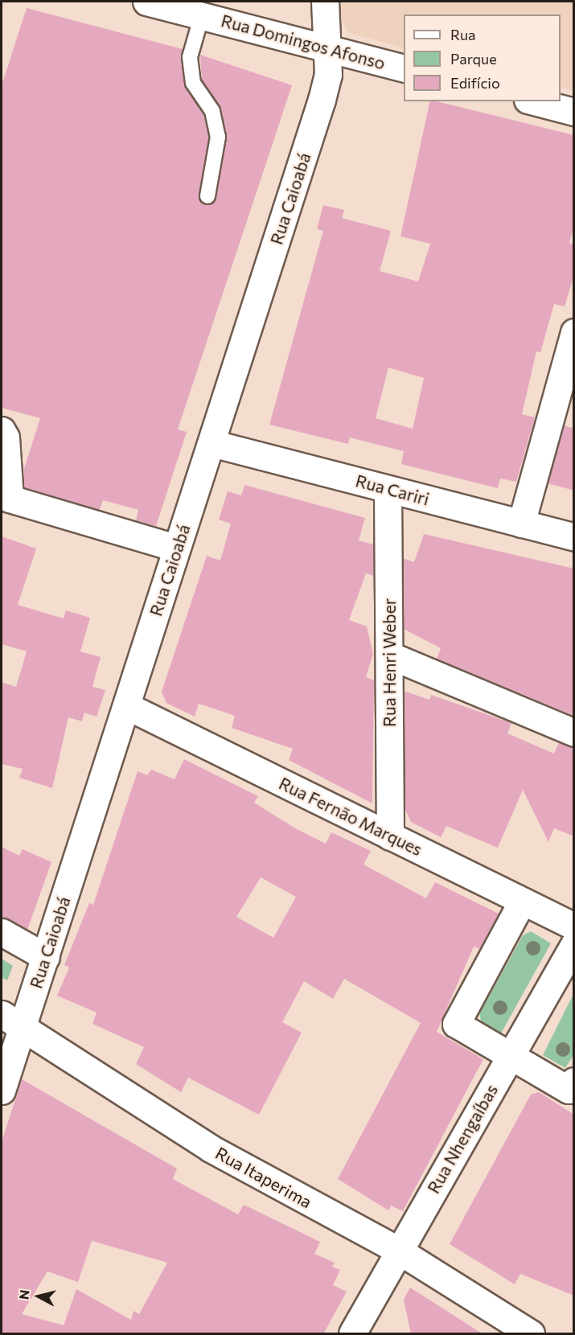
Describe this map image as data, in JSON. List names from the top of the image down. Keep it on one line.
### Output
{"streets":{"street":["Rua Domingos Afonso","Rua Caioabá","Rua Cariri","Rua Henri Weber","Rua Fernão Marques","Rua Nhengaíbas","Rua Itaperima"]},"crossings":[["Rua Domingos Afonso","Rua Caioabá"],["Rua Caioabá","Rua Cariri"],["Rua Caioabá","Rua Fernão Marques"],["Rua Caioabá","Rua Itaperima"],["Rua Cariri","Rua Henri Weber"],["Rua Henri Weber","Rua Fernão Marques"],["Rua Nhengaíbas","Rua Itaperima"]],"legend":["Rua","Parque","Edifício"],"north":"left"}
